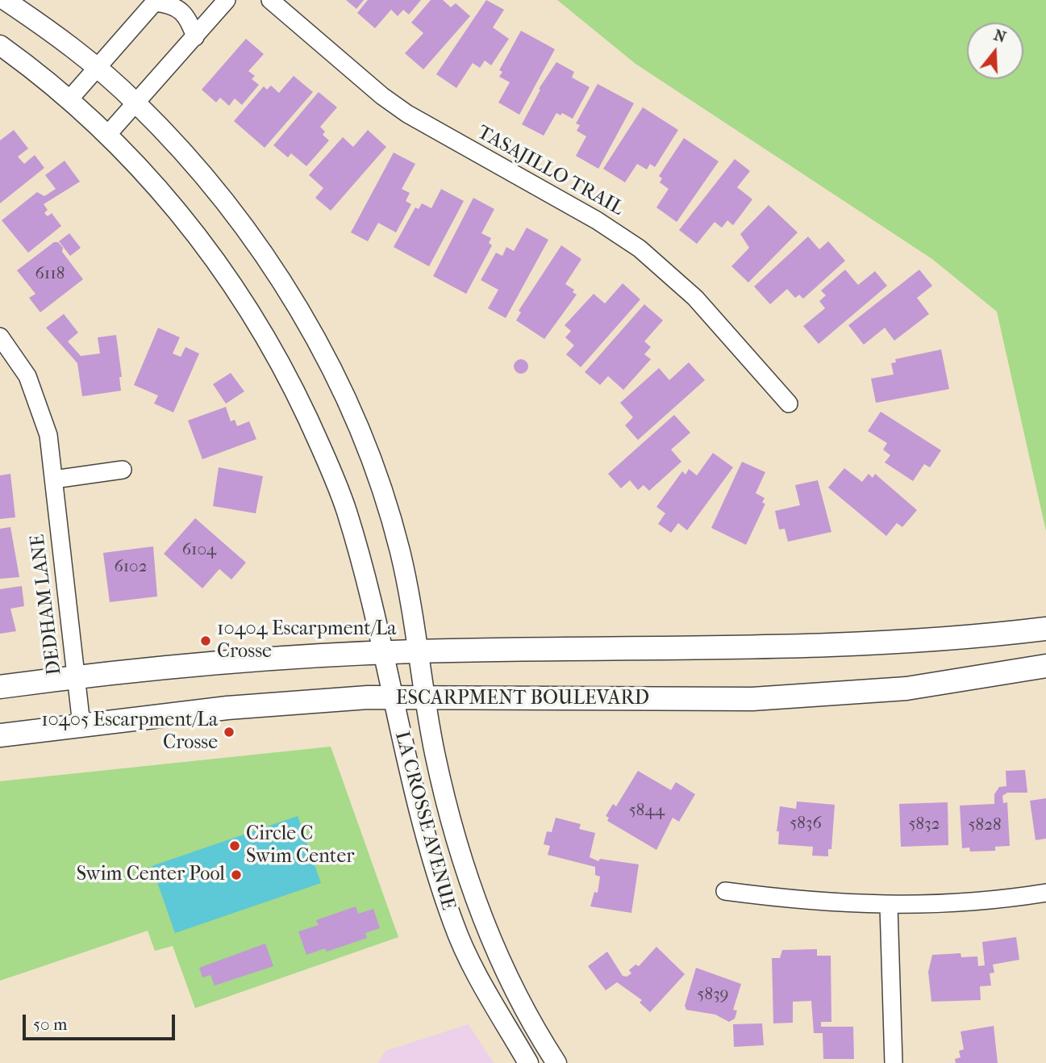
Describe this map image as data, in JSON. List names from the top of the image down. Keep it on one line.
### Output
{"streets":{"main road":["ESCARPMENT BOULEVARD"],"street":["TASAJILLO TRAIL","DEDHAM LANE","LA CROSSE AVENUE"]},"crossings":[["DEDHAM LANE","ESCARPMENT BOULEVARD"],["ESCARPMENT BOULEVARD","LA CROSSE AVENUE"]],"places":["10404 Escarpment/La Crosse","10405 Escarpment/La Crosse","Circle C Swim Center","Swim Center Pool"],"house_numbers":["6118","6104","6102","5844","5836","5832","5828","5839"],"scale_bar":"50 m","north":"top"}
